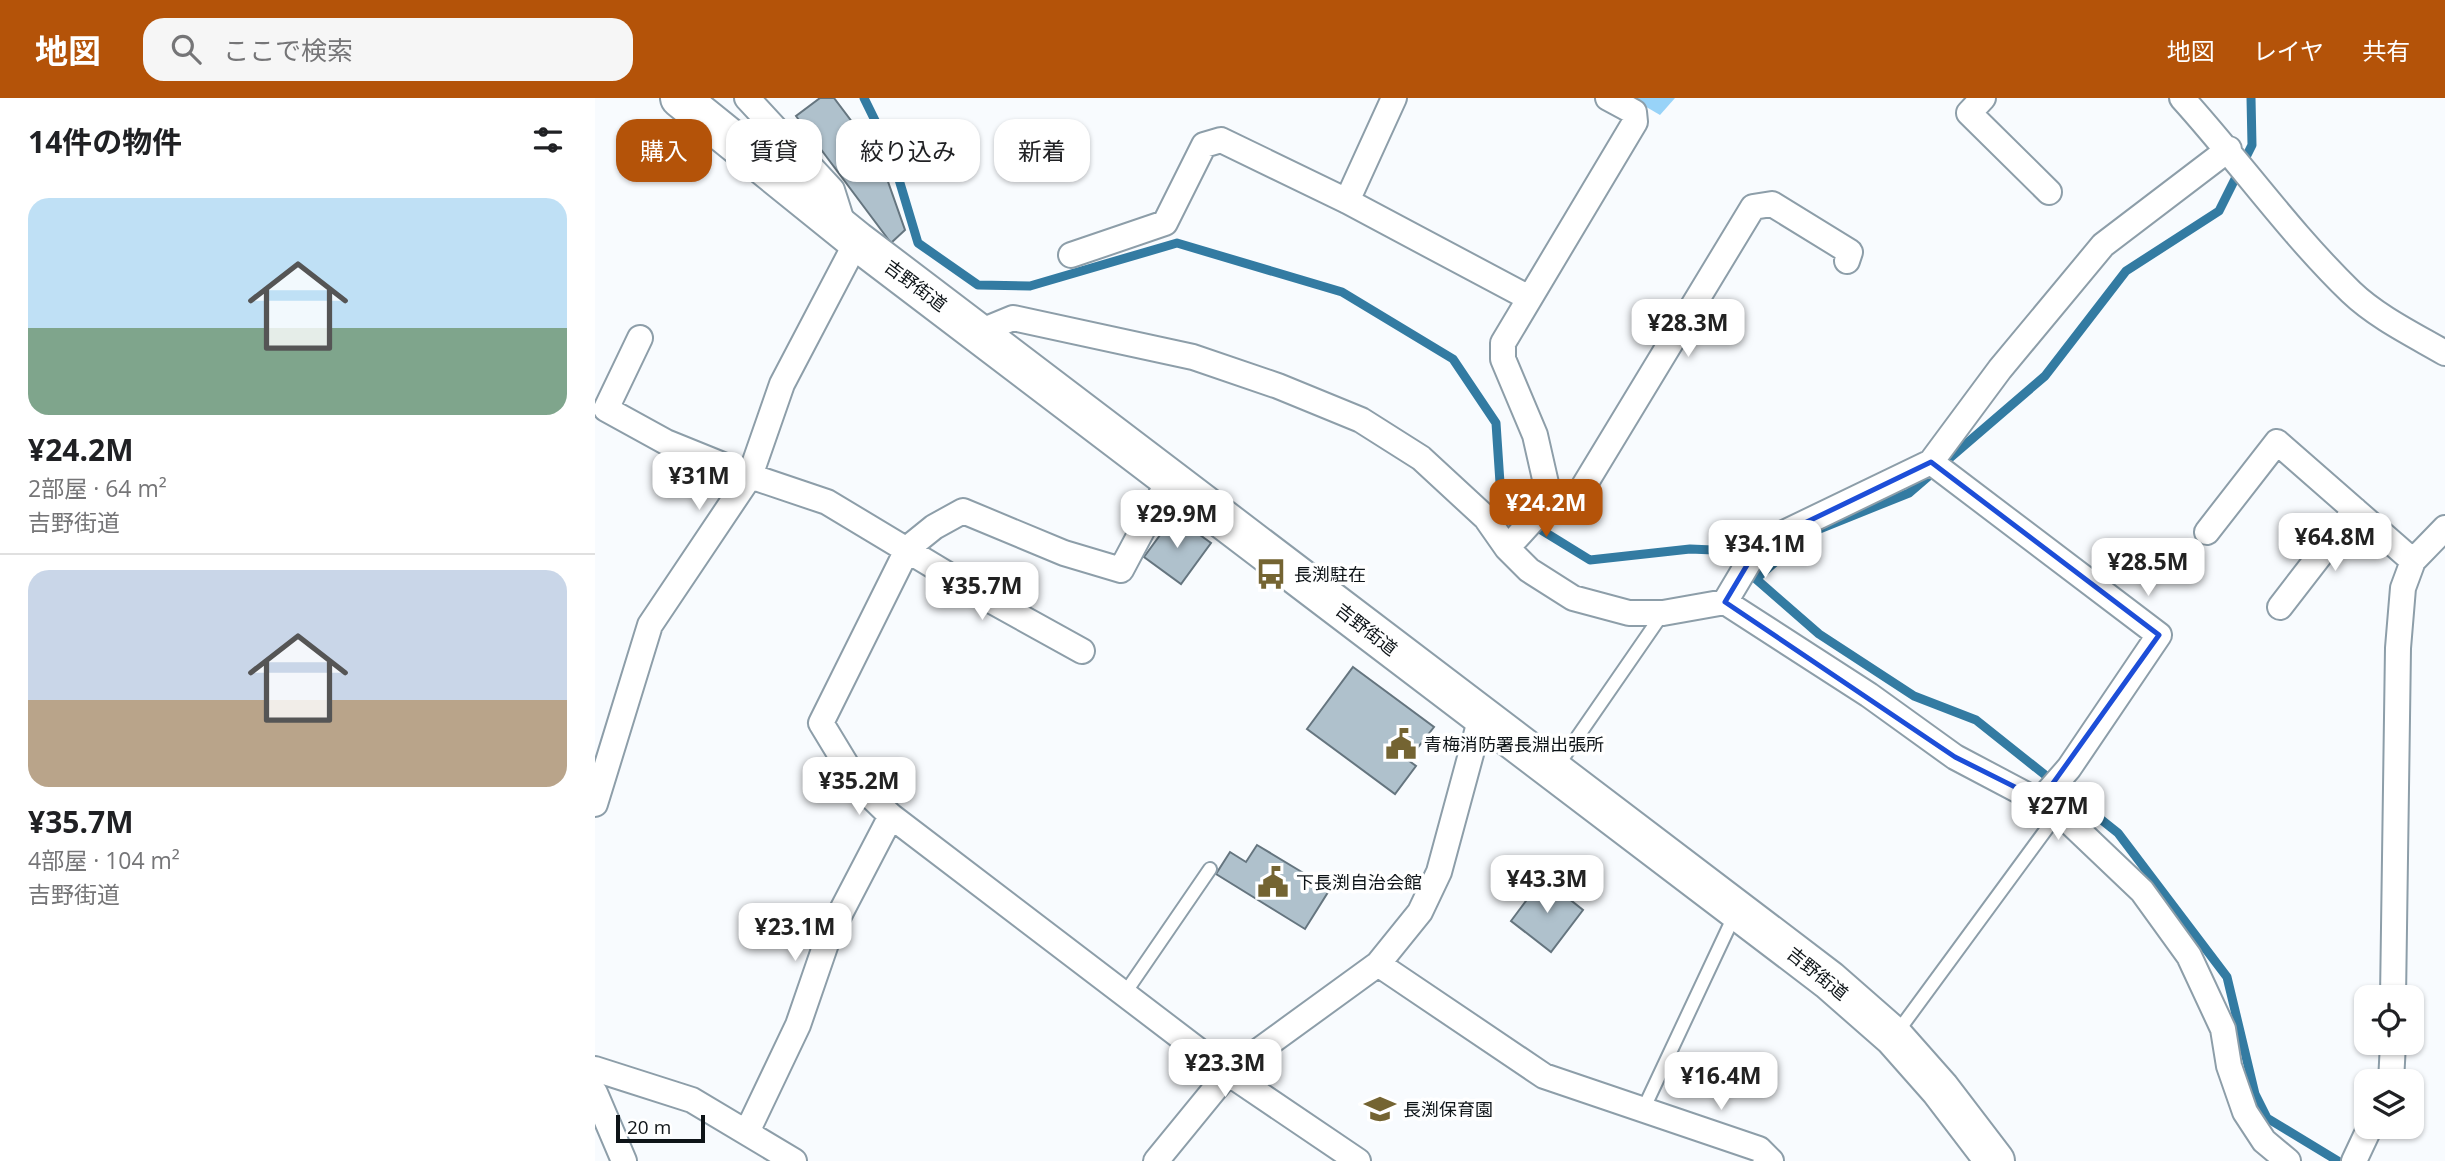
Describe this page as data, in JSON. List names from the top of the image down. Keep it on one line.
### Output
{"streets":{"highway":["吉野街道"]},"places":{"bus stop":["長渕駐在"],"public building":["青梅消防署長淵出張所","下長渕自治会館"],"school or university":["長渕保育園"]},"scale_bar":"20 m","page":{"header":"地図","search":"ここで検索","nav":["地図","レイヤ","共有"],"heading":"14件の物件","chip":["購入","賃貸","絞り込み","新着"],"list":[{"name":"¥24.2M","note":"2部屋 · 64 m² · 吉野街道"},{"name":"¥35.7M","note":"4部屋 · 104 m² · 吉野街道"}],"price":["¥28.3M","¥31M","¥24.2M","¥29.9M","¥64.8M","¥34.1M","¥28.5M","¥35.7M","¥35.2M","¥27M","¥43.3M","¥23.1M","¥23.3M","¥16.4M"],"scale":"20 m"}}
